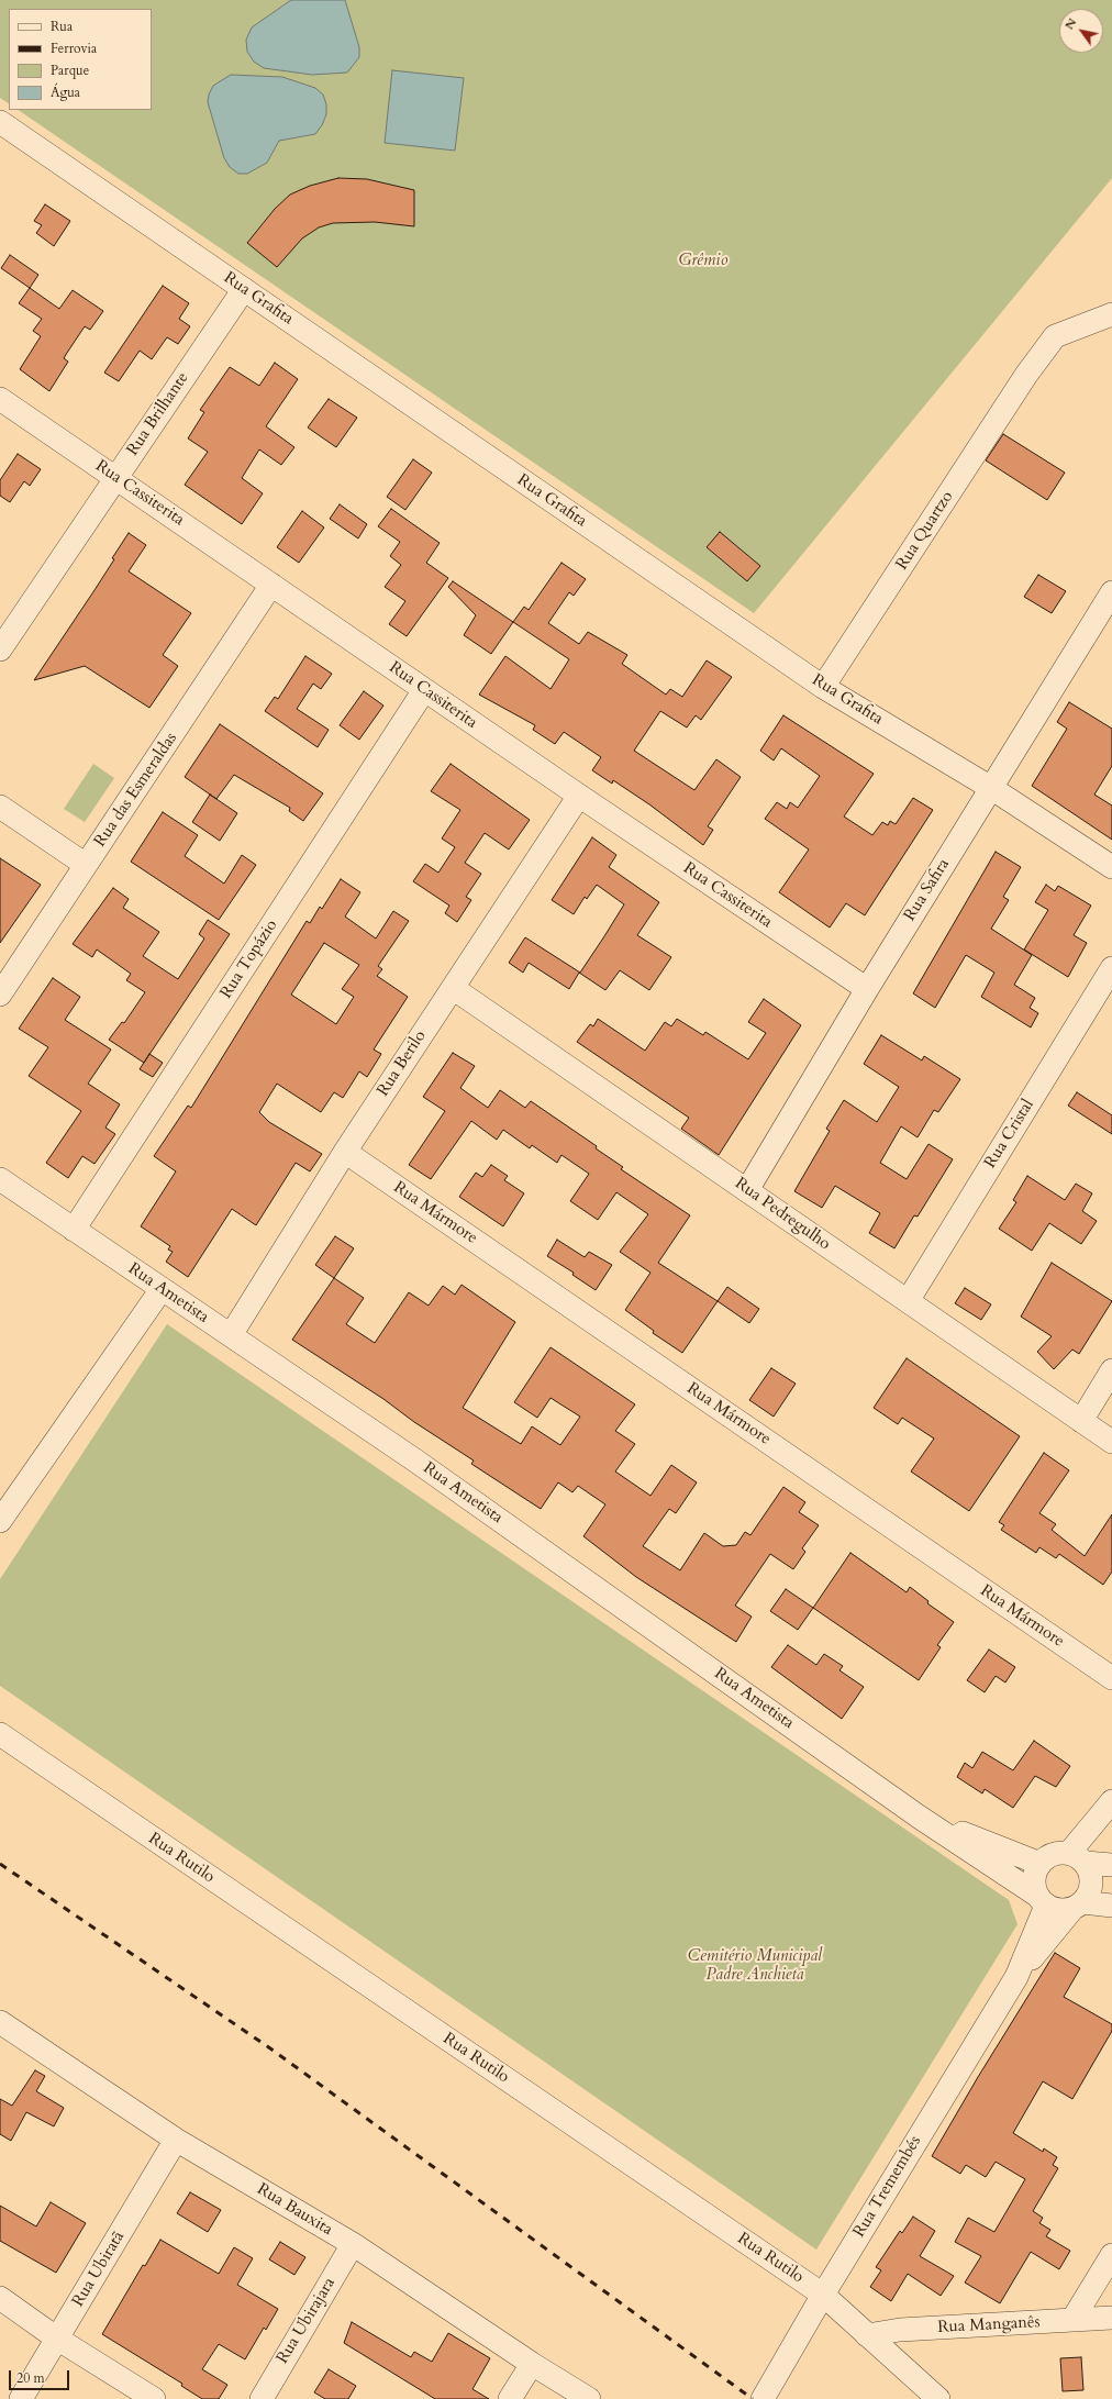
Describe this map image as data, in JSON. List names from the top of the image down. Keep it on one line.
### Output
{"streets":{"street":["Rua Grafita","Rua Brilhante","Rua Cassiterita","Rua Quartzo","Rua das Esmeraldas","Rua Safira","Rua Topázio","Rua Berilo","Rua Cristal","Rua Mármore","Rua Pedregulho","Rua Ametista","Rua Rutilo","Rua Tremembés","Rua Bauxita","Rua Ubiratã","Rua Ubirajara","Rua Manganês"]},"crossings":[["Rua Grafita","Rua Brilhante"],["Rua Grafita","Rua Quartzo"],["Rua Grafita","Rua Safira"],["Rua Brilhante","Rua Cassiterita"],["Rua Cassiterita","Rua das Esmeraldas"],["Rua Cassiterita","Rua Safira"],["Rua Cassiterita","Rua Topázio"],["Rua Cassiterita","Rua Berilo"],["Rua Safira","Rua Pedregulho"],["Rua Topázio","Rua Ametista"],["Rua Berilo","Rua Mármore"],["Rua Berilo","Rua Pedregulho"],["Rua Berilo","Rua Ametista"],["Rua Cristal","Rua Pedregulho"],["Rua Ametista","Rua Tremembés"],["Rua Rutilo","Rua Tremembés"],["Rua Rutilo","Rua Manganês"],["Rua Bauxita","Rua Ubiratã"],["Rua Bauxita","Rua Ubirajara"]],"parks":["Grêmio","Cemitério Municipal Padre Anchieta"],"legend":["Rua","Ferrovia","Parque","Água"],"scale_bar":"20 m","north":"top left"}
